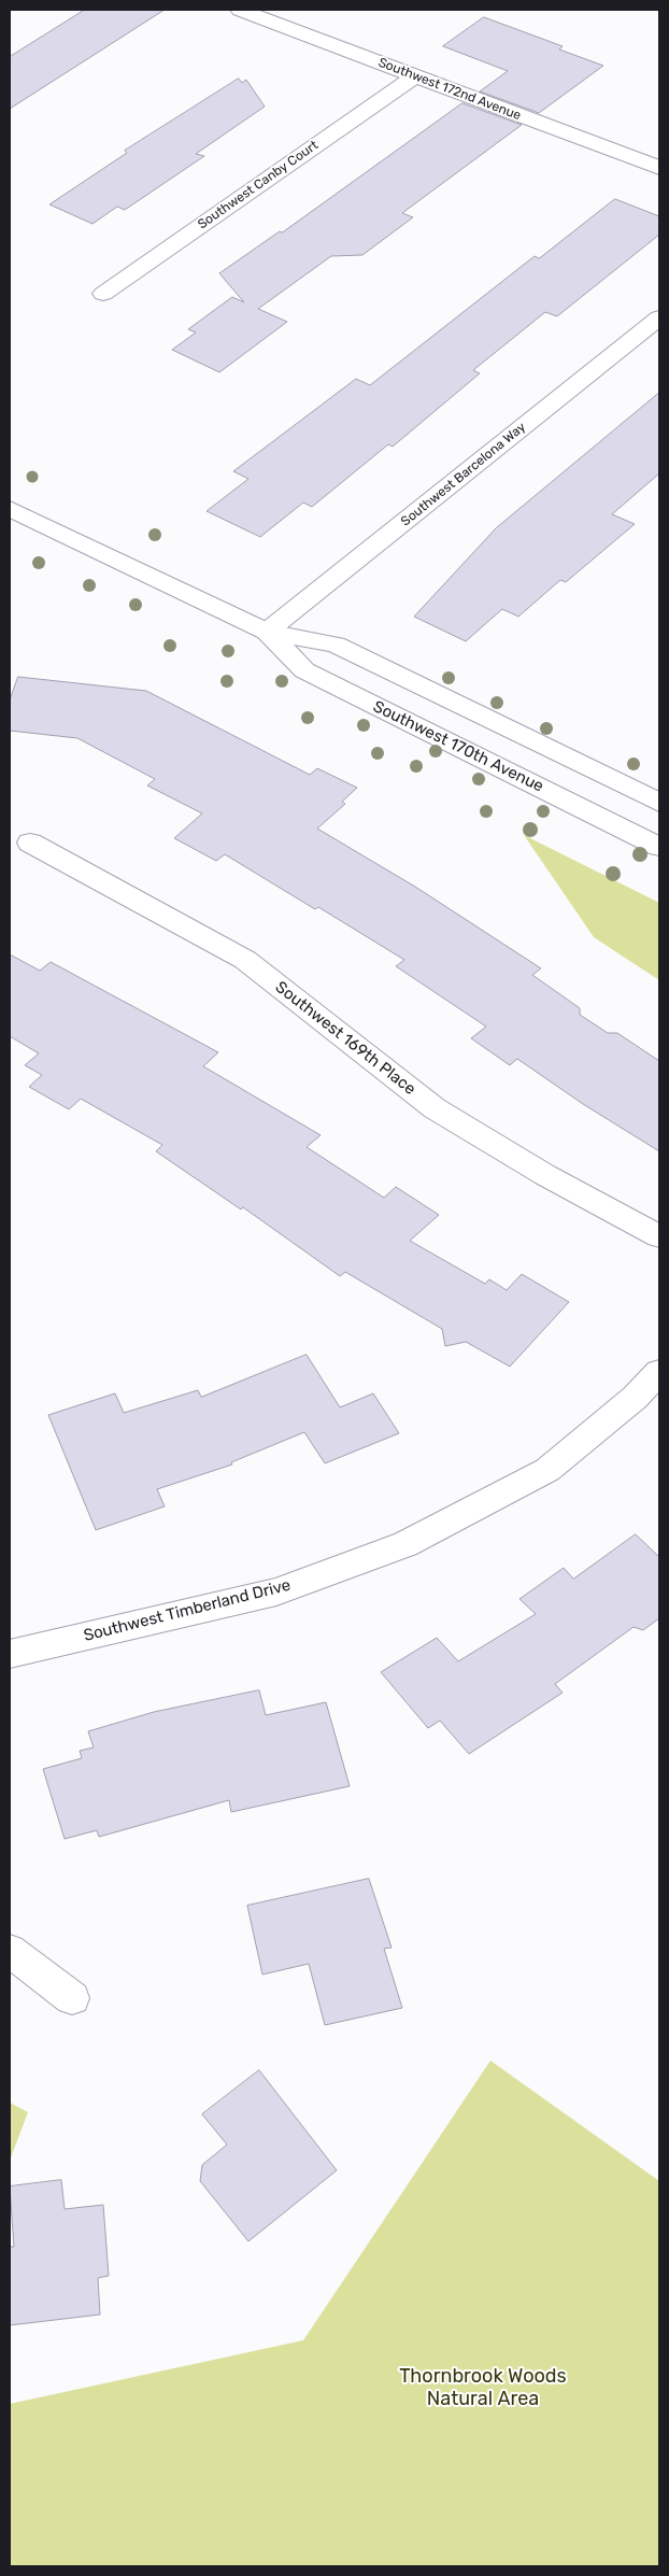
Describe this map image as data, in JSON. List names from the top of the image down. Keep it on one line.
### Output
{"streets":{"street":["Southwest 172nd Avenue","Southwest Canby Court","Southwest Barcelona Way","Southwest 170th Avenue","Southwest 169th Place","Southwest Timberland Drive"]},"crossings":[["Southwest 172nd Avenue","Southwest Canby Court"],["Southwest Barcelona Way","Southwest 170th Avenue"]],"parks":["Thornbrook Woods Natural Area"]}
